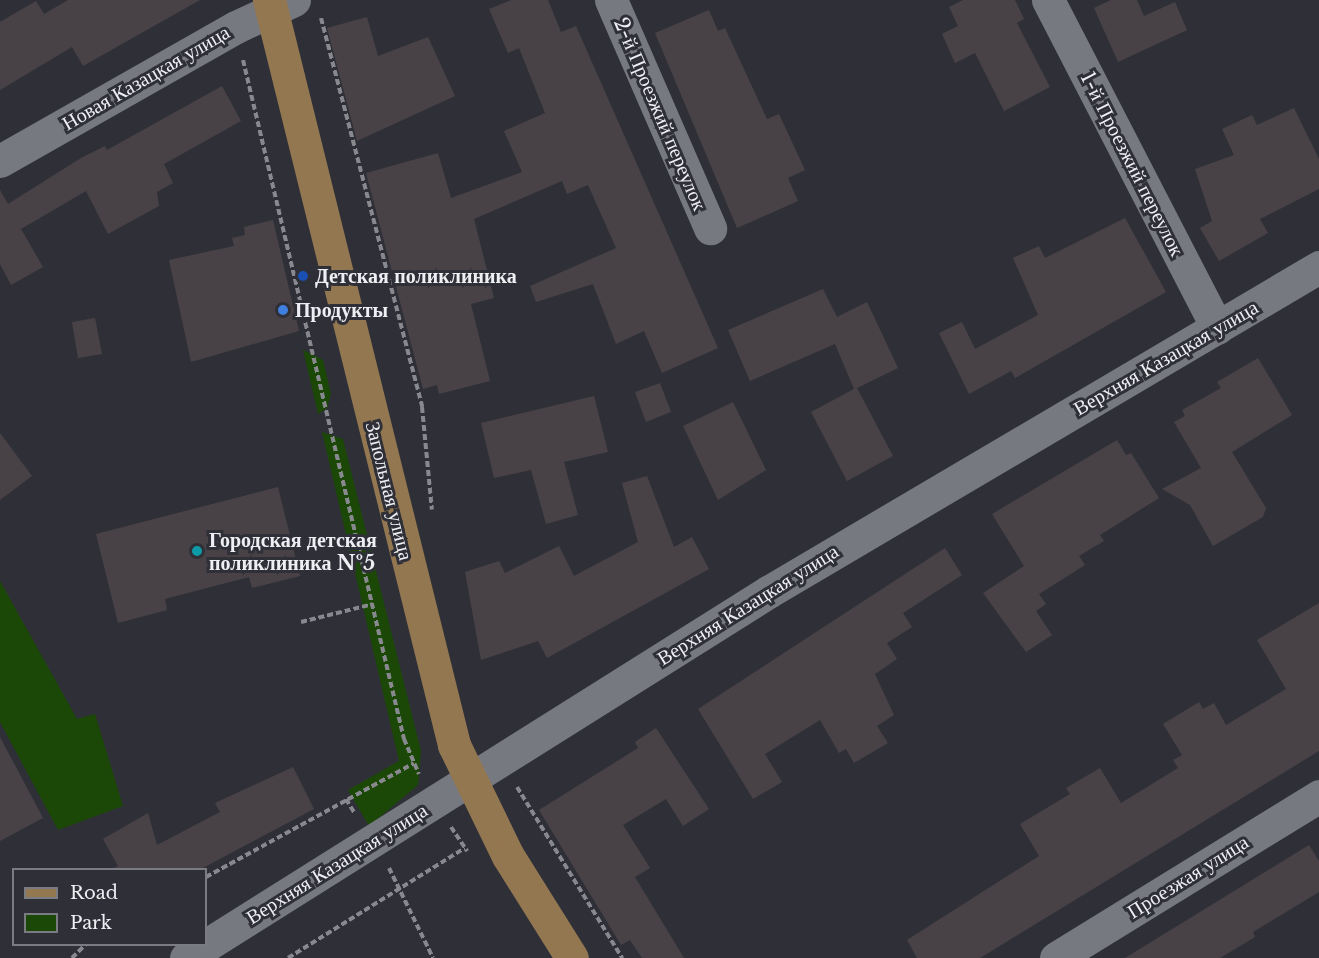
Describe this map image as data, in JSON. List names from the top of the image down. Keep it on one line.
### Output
{"streets":{"main road":["Запольная улица"],"street":["Новая Казацкая улица","2-й Проезжий переулок","1-й Проезжий переулок","Верхняя Казацкая улица","Проезжая улица"]},"crossings":[["Новая Казацкая улица","Запольная улица"],["1-й Проезжий переулок","Верхняя Казацкая улица"],["Верхняя Казацкая улица","Запольная улица"]],"places":["Детская поликлиника","Продукты","Городская детская поликлиника №5"],"legend":["Road","Park"]}
